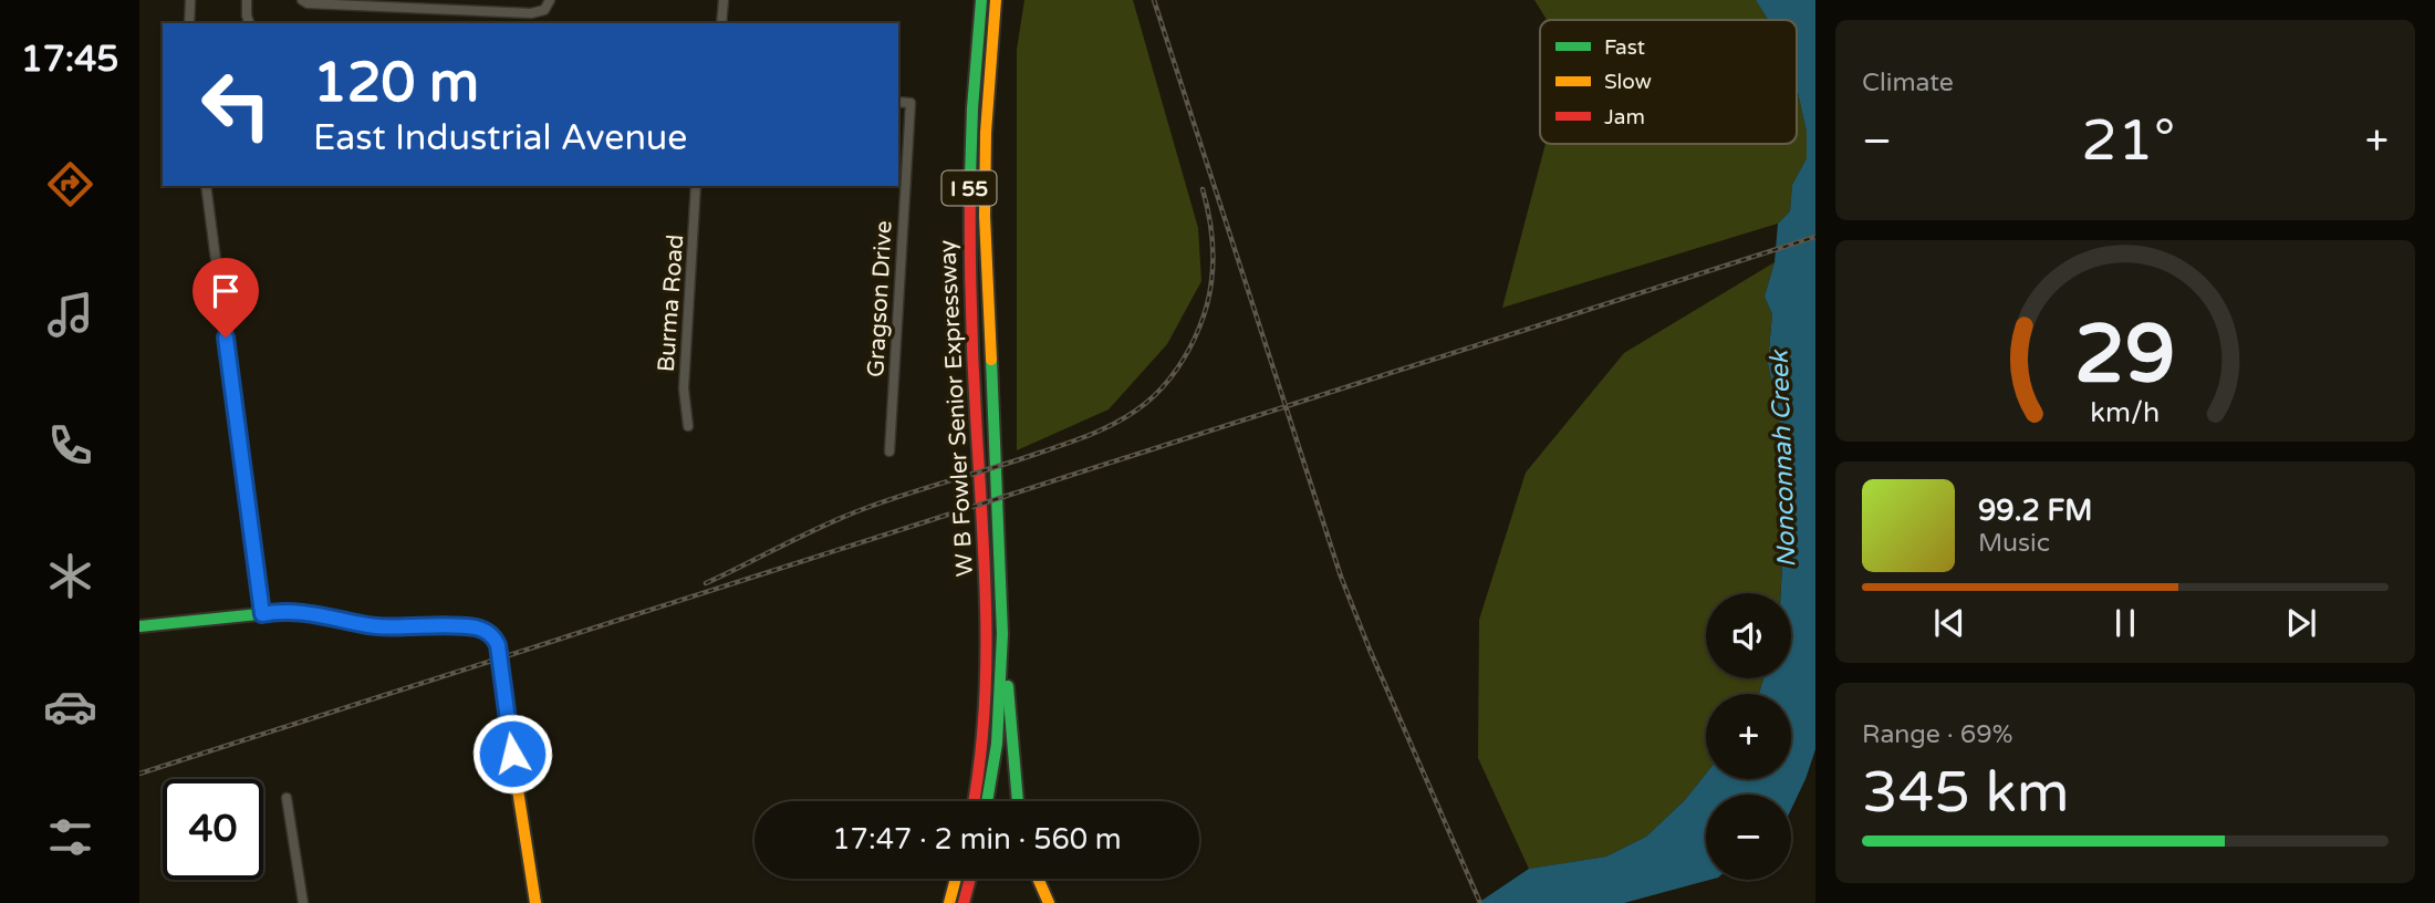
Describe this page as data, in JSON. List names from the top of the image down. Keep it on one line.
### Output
{"streets":{"main road":["I 55","W B Fowler Senior Expressway"],"street":["Gragson Drive","Burma Road"]},"water":["Nonconnah Creek"],"legend":["Fast","Slow","Jam"],"page":{"tabs":"17:45","tile":["Climate",["Range · 69%","345 km"]],"turn":["120 m","East Industrial Avenue"],"heat":["−","21°","+"],"song":["99.2 FM","Music"],"map_buttons":["+","−"],"limit":"40","trip":"17:47 · 2 min · 560 m","gauge":["29","km/h"]}}
